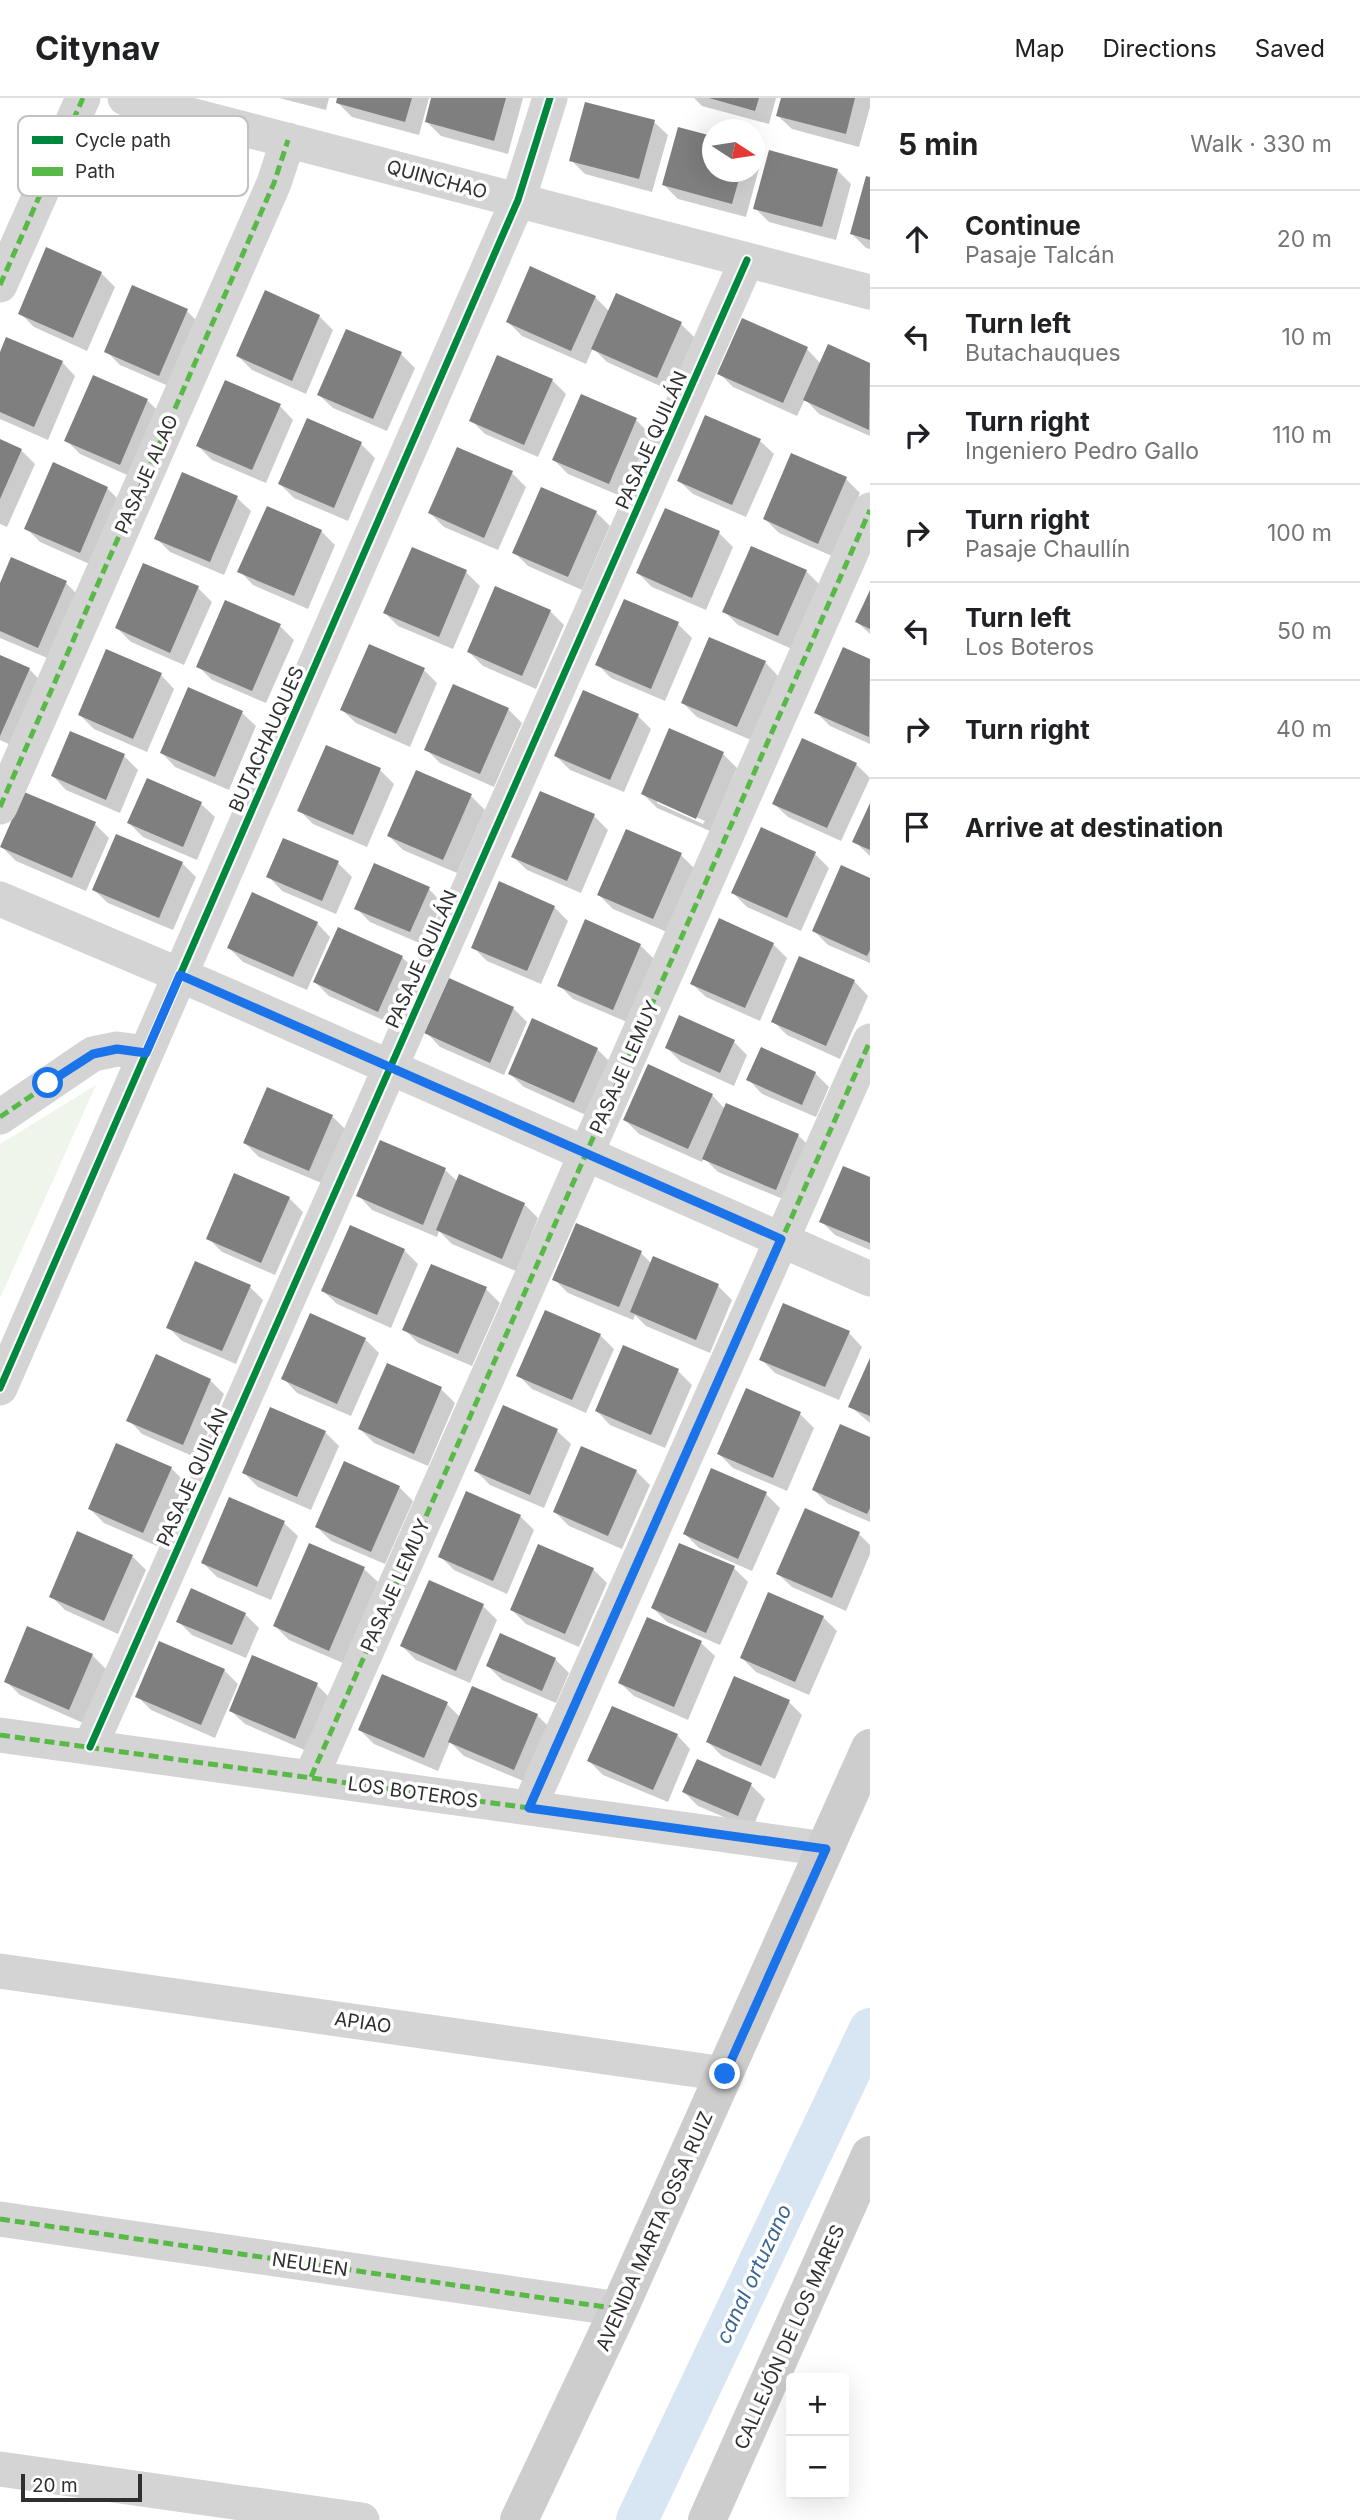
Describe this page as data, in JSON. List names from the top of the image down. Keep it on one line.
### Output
{"streets":{"street":["QUINCHAO","PASAJE QUILÁN","PASAJE ALAO","BUTACHAUQUES","PASAJE LEMUY","LOS BOTEROS","APIAO","AVENIDA MARTA OSSA RUIZ","NEULEN","CALLEJÓN DE LOS MARES"]},"crossings":[["QUINCHAO","PASAJE QUILÁN"],["QUINCHAO","PASAJE ALAO"],["QUINCHAO","BUTACHAUQUES"],["PASAJE QUILÁN","LOS BOTEROS"],["PASAJE LEMUY","LOS BOTEROS"],["LOS BOTEROS","AVENIDA MARTA OSSA RUIZ"],["APIAO","AVENIDA MARTA OSSA RUIZ"],["AVENIDA MARTA OSSA RUIZ","NEULEN"]],"water":["canal ortuzano"],"legend":["Cycle path","Path"],"scale_bar":"20 m","north":"right","page":{"header":"Citynav","nav":["Map","Directions","Saved"],"heading":["5 min","Walk · 330 m"],"list":[["Continue","Pasaje Talcán","20 m"],["Turn left","Butachauques","10 m"],["Turn right","Ingeniero Pedro Gallo","110 m"],["Turn right","Pasaje Chaullín","100 m"],["Turn left","Los Boteros","50 m"],["Turn right","40 m"],"Arrive at destination"],"map_buttons":["+","−"],"scale":"20 m"}}
